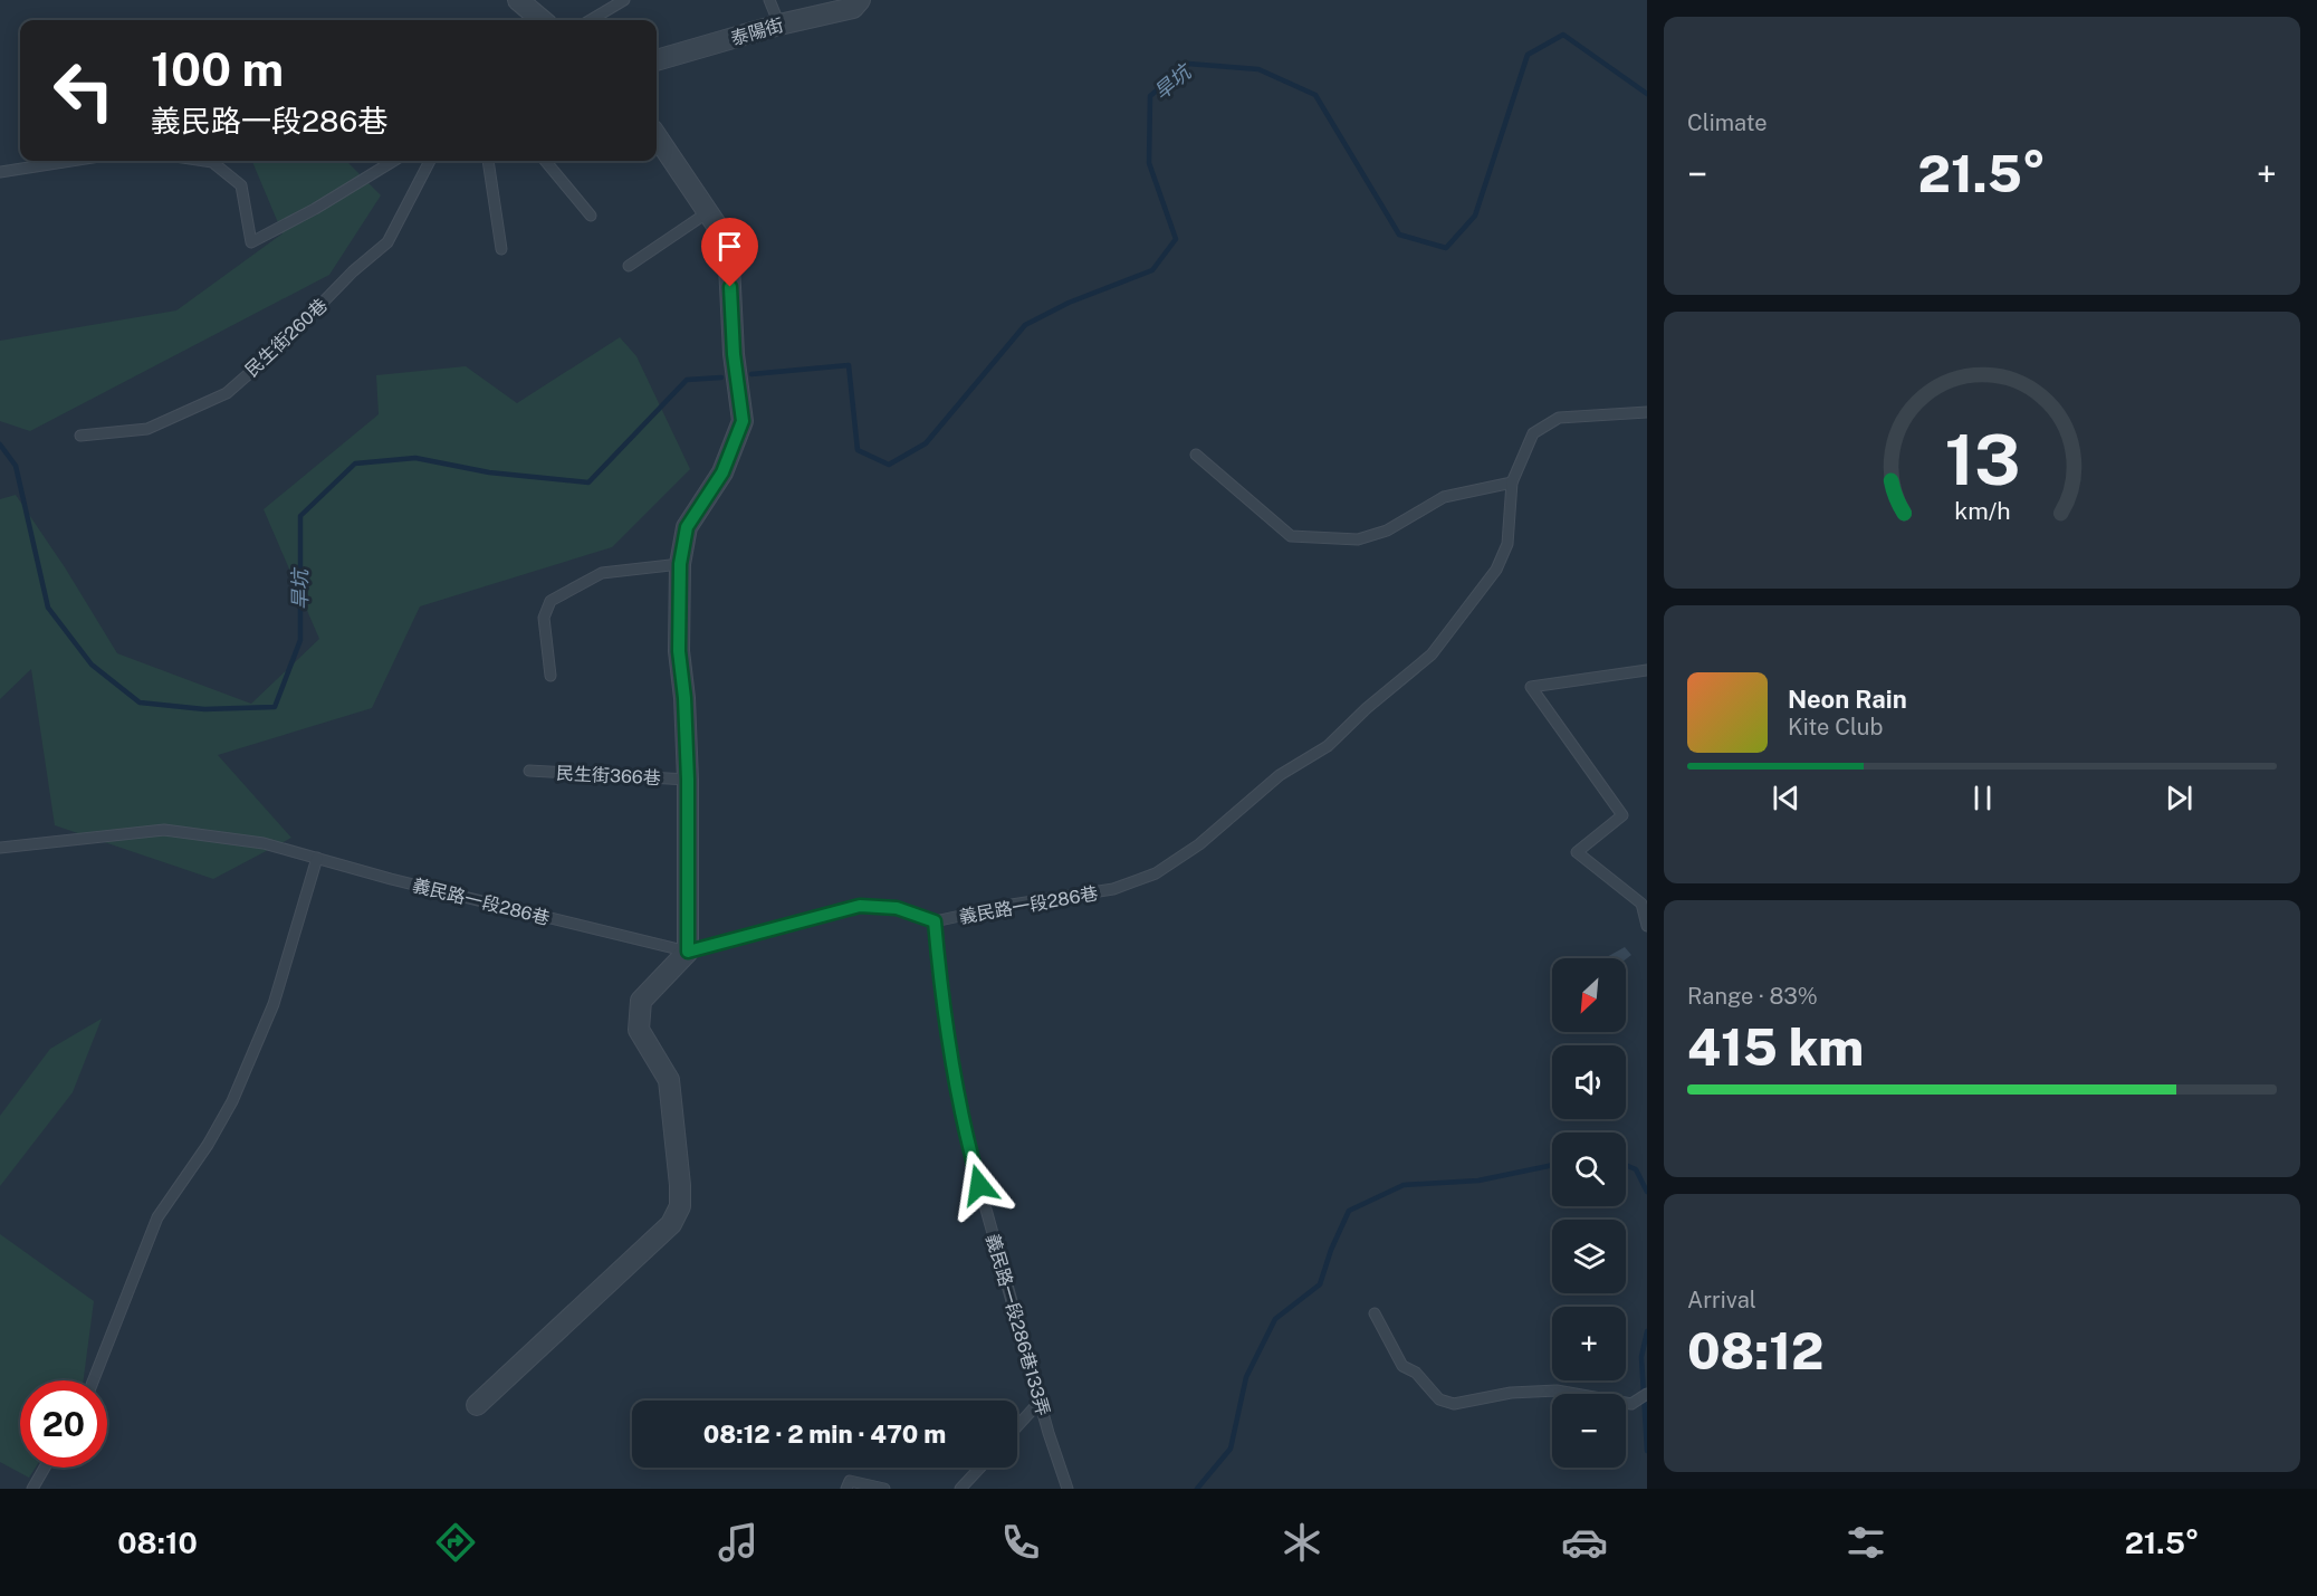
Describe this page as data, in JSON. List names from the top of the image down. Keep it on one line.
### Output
{"streets":{"street":["泰陽街"],"lane":["民生街260巷","民生街366巷","義民路一段286巷","義民路一段286巷133弄"]},"crossings":[["義民路一段286巷","義民路一段286巷133弄"]],"water":["旱坑"],"north":"bottom left","page":{"tile":["Climate",["Range · 83%","415 km"],["Arrival","08:12"]],"turn":["100 m","義民路一段286巷"],"heat":["−","21.5°","+"],"song":["Neon Rain","Kite Club"],"map_buttons":["+","−"],"limit":"20","trip":"08:12 · 2 min · 470 m","tabs":["08:10","21.5°"],"gauge":["13","km/h"]}}
